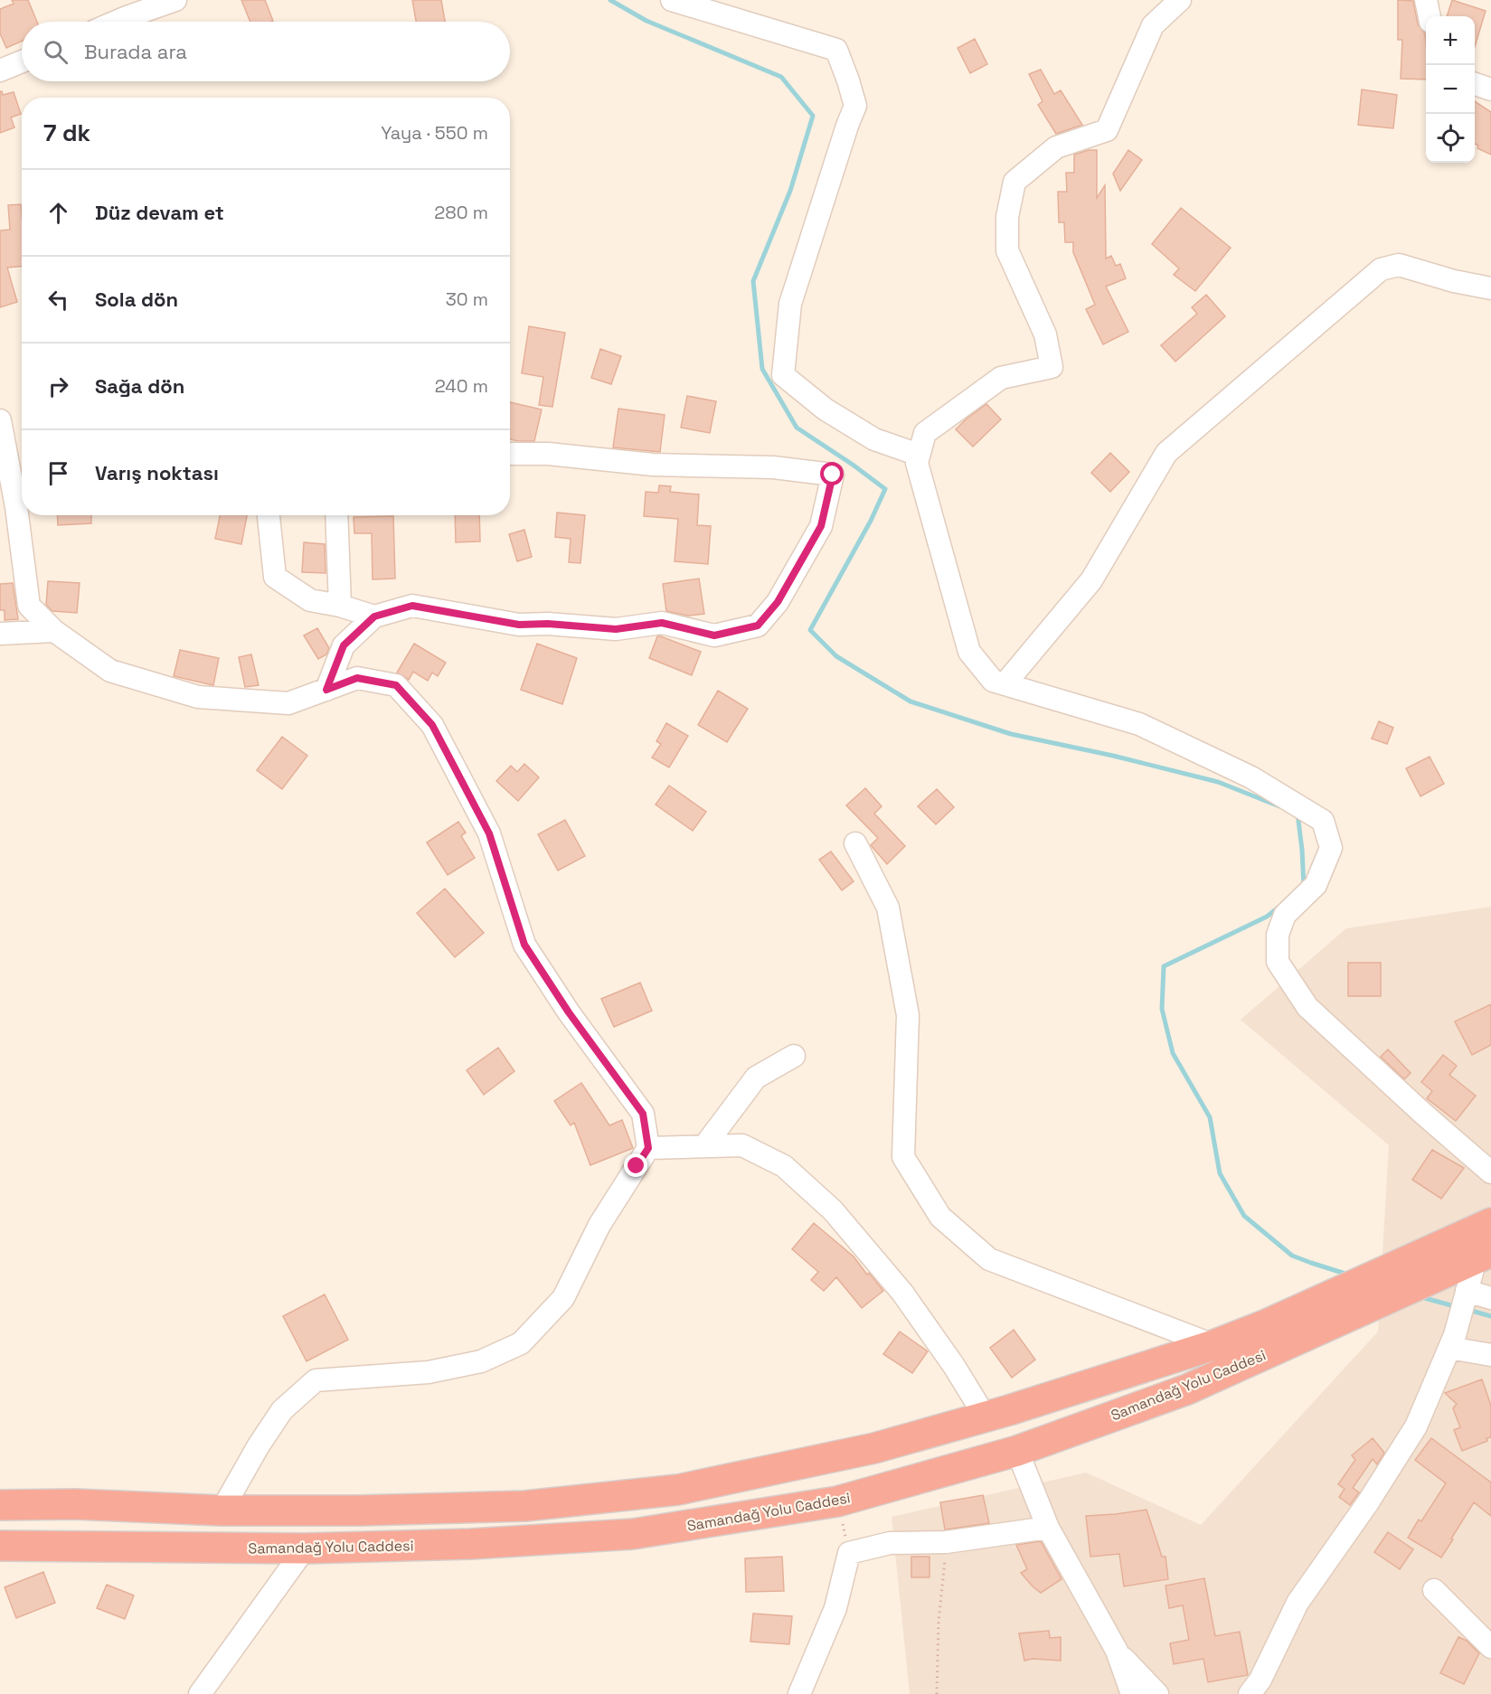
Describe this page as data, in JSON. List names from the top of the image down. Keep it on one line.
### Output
{"streets":{"highway":["Samandağ Yolu Caddesi"]},"page":{"map_buttons":["+","−"],"search":"Burada ara","heading":["7 dk","Yaya · 550 m"],"list":[["Düz devam et","280 m"],["Sola dön","30 m"],["Sağa dön","240 m"],"Varış noktası"]}}
